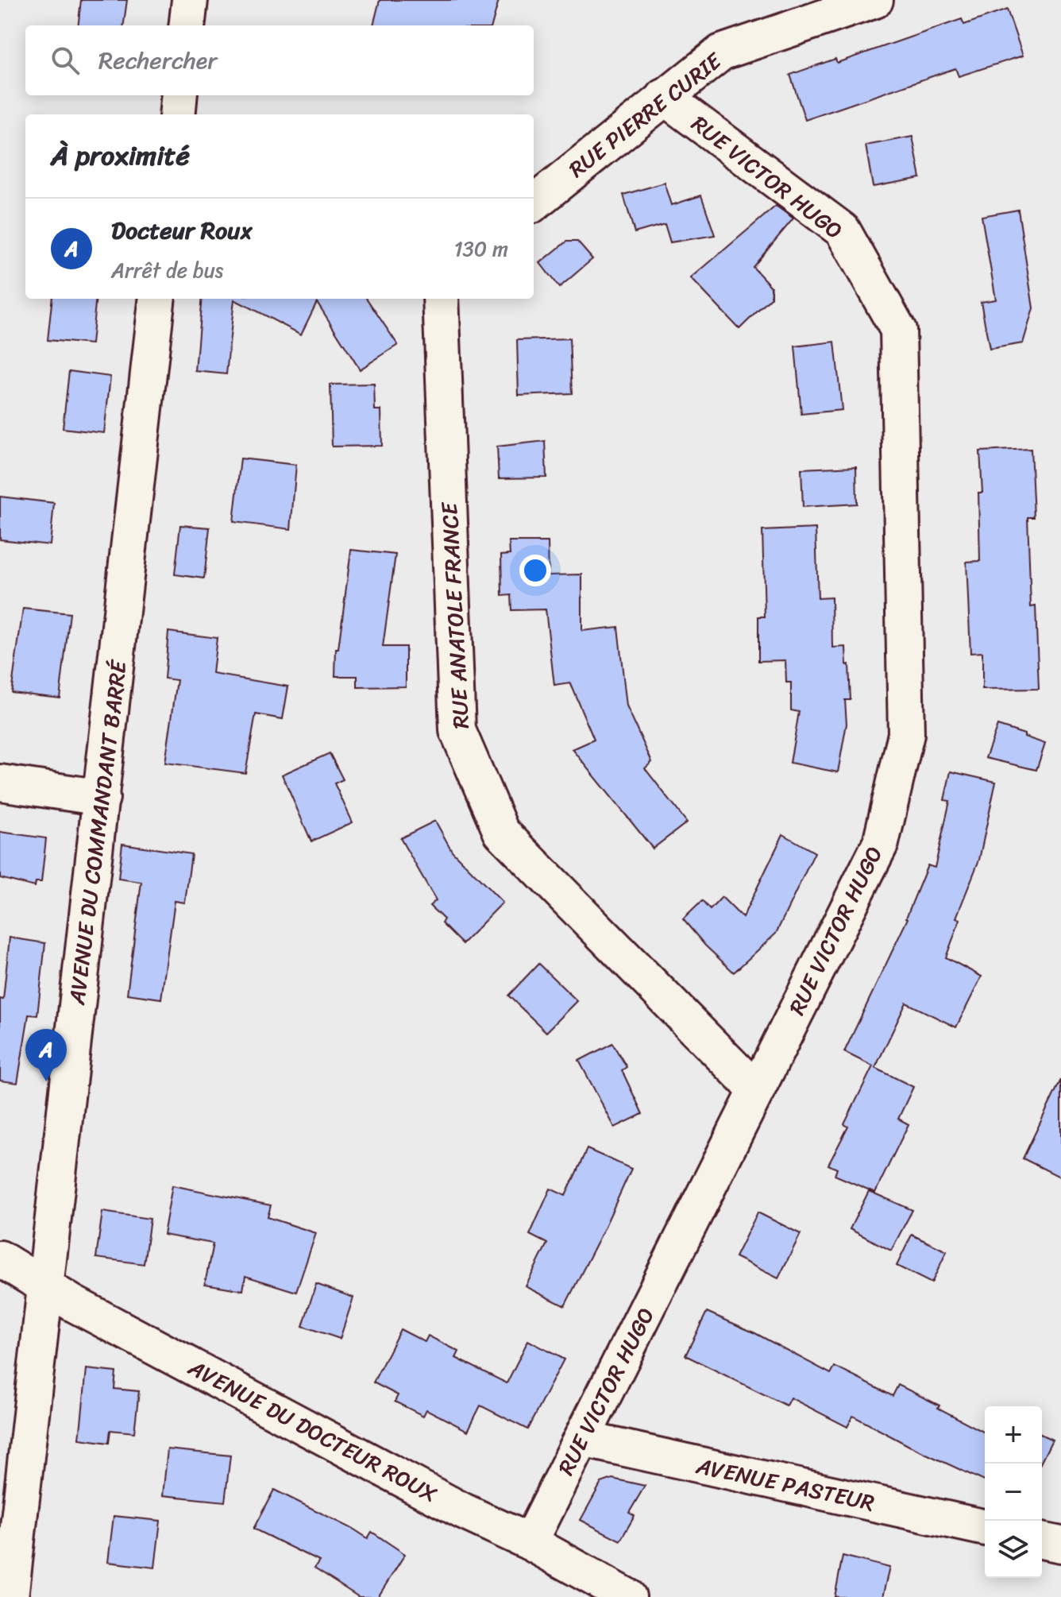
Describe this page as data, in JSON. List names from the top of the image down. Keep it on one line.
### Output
{"streets":{"street":["RUE PIERRE CURIE","RUE VICTOR HUGO","RUE ANATOLE FRANCE","AVENUE DU COMMANDANT BARRÉ","AVENUE DU DOCTEUR ROUX","AVENUE PASTEUR"]},"crossings":[["RUE PIERRE CURIE","RUE VICTOR HUGO"],["RUE VICTOR HUGO","RUE ANATOLE FRANCE"],["RUE VICTOR HUGO","AVENUE DU DOCTEUR ROUX"],["RUE VICTOR HUGO","AVENUE PASTEUR"],["AVENUE DU COMMANDANT BARRÉ","AVENUE DU DOCTEUR ROUX"]],"page":{"search":"Rechercher","heading":"À proximité","list":[{"mark":"A","name":"Docteur Roux","note":"Arrêt de bus","value":"130 m"}],"pins":"A","map_buttons":["+","−"]}}
